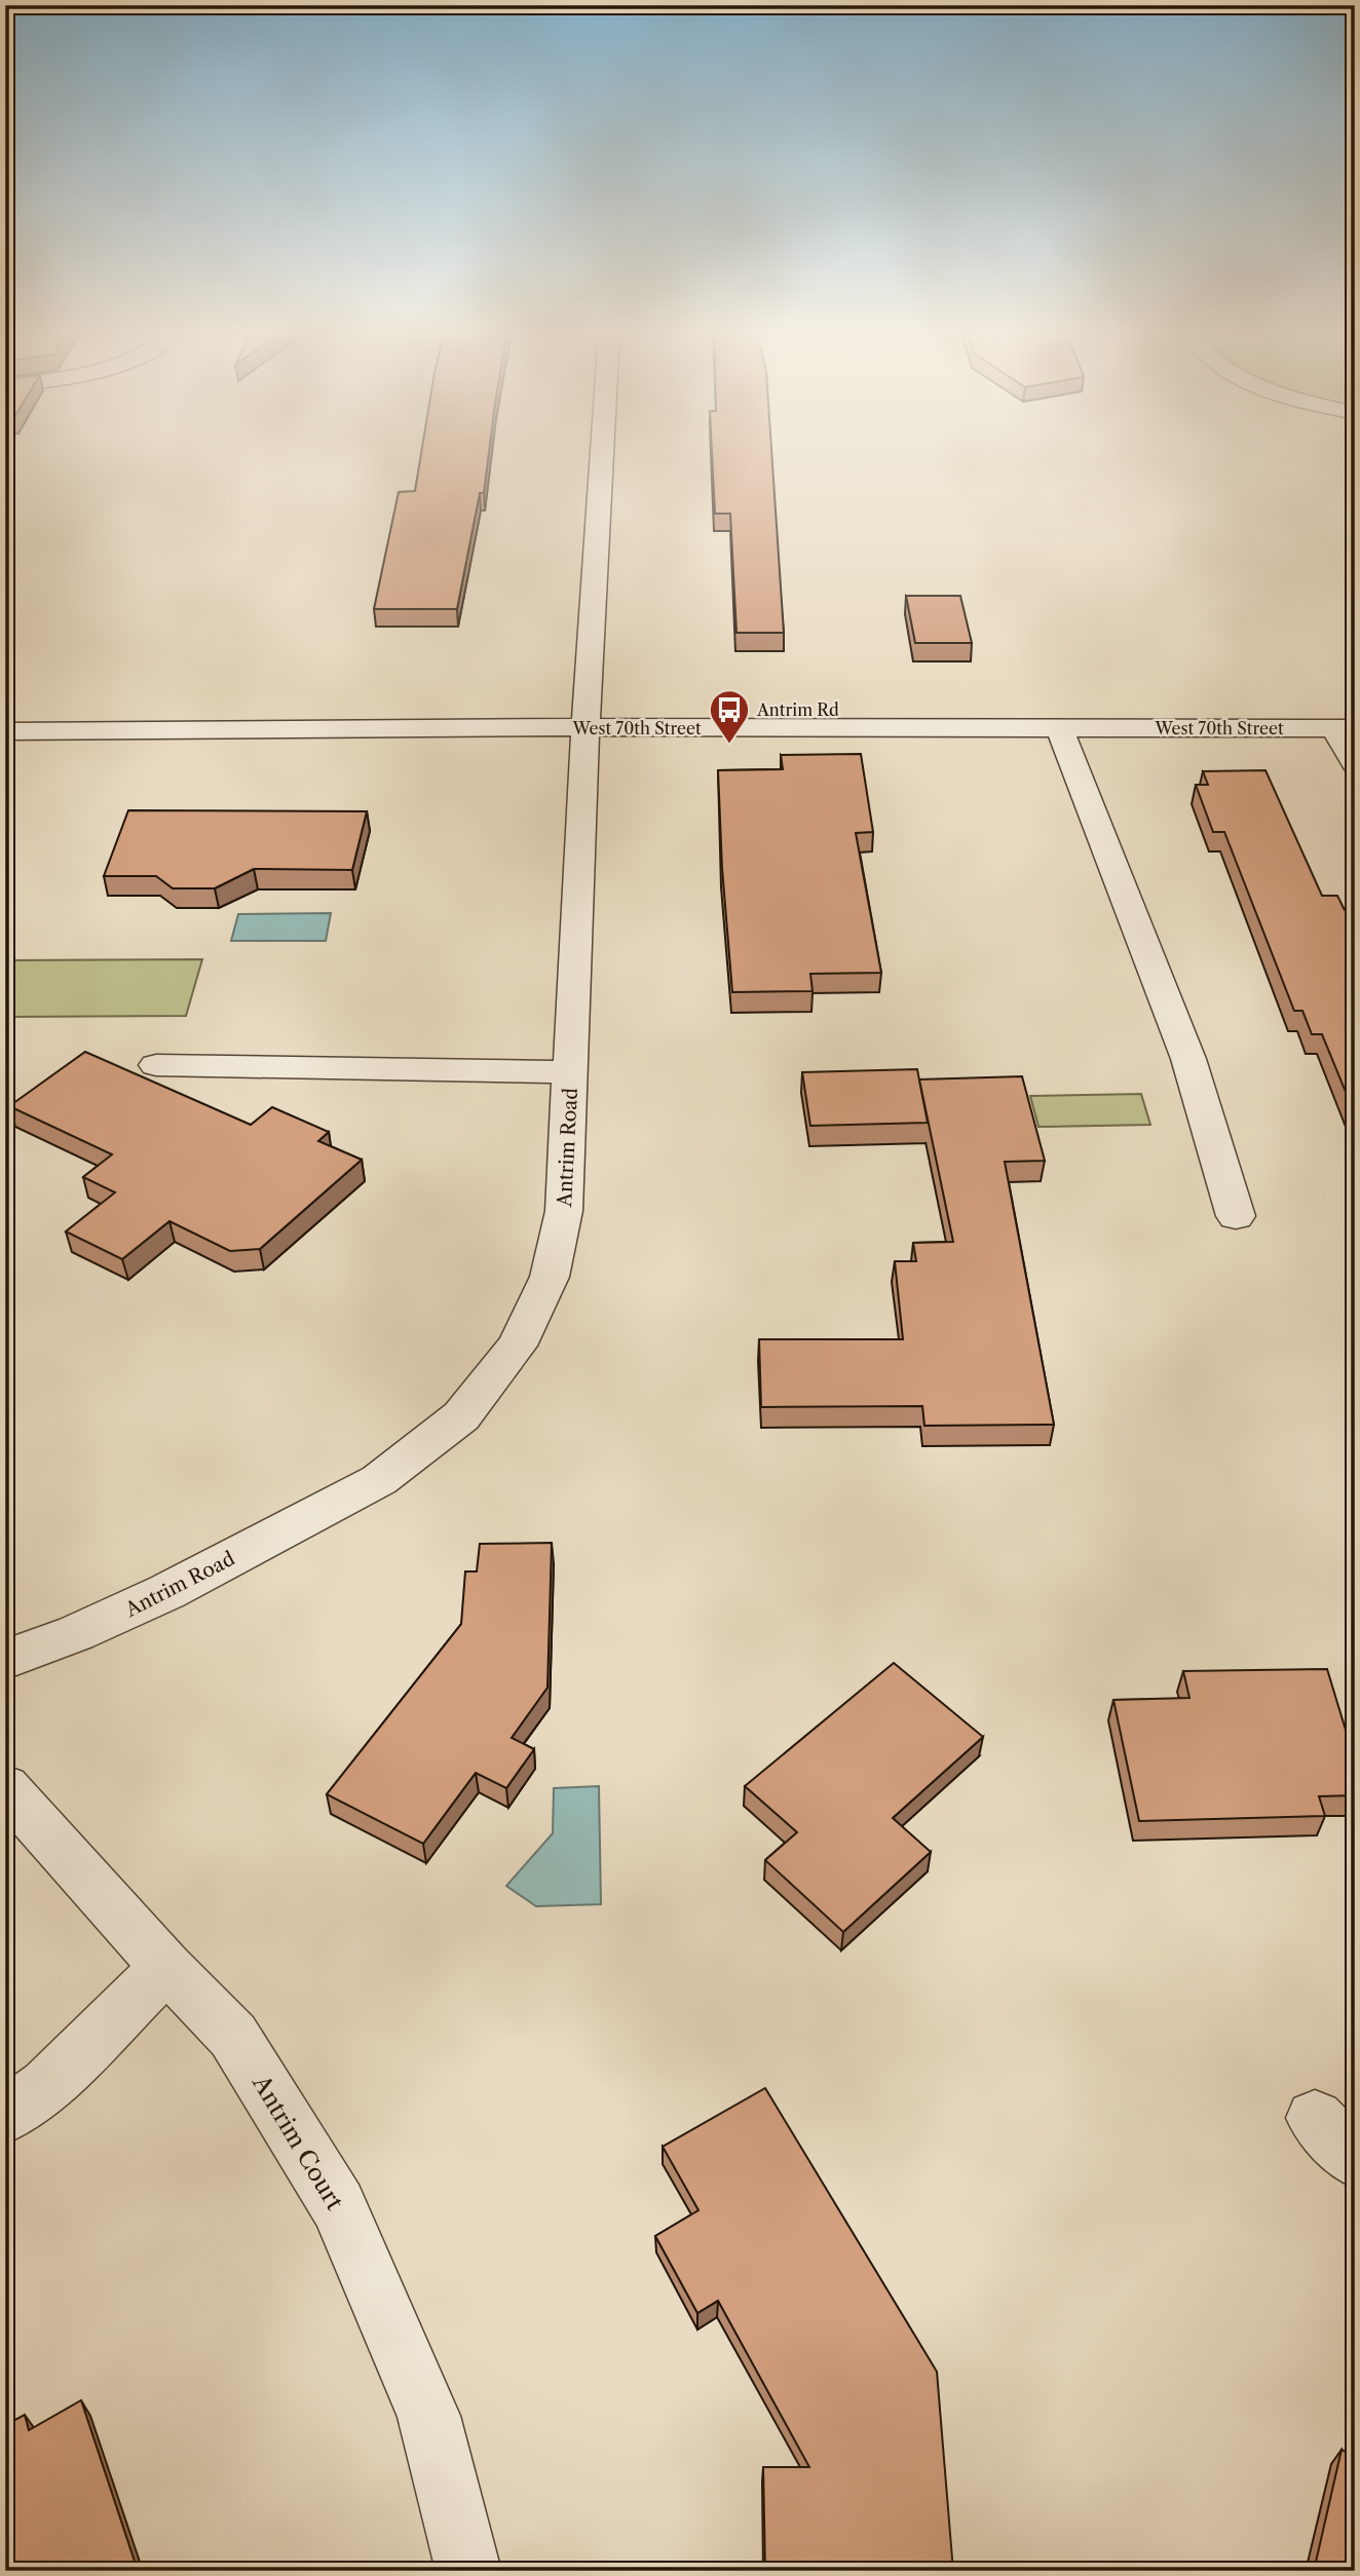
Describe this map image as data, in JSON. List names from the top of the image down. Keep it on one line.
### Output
{"streets":{"street":["West 70th Street","Antrim Road","Antrim Court"]},"crossings":[["West 70th Street","Antrim Road"]],"places":{"bus stop":["Antrim Rd"]}}
